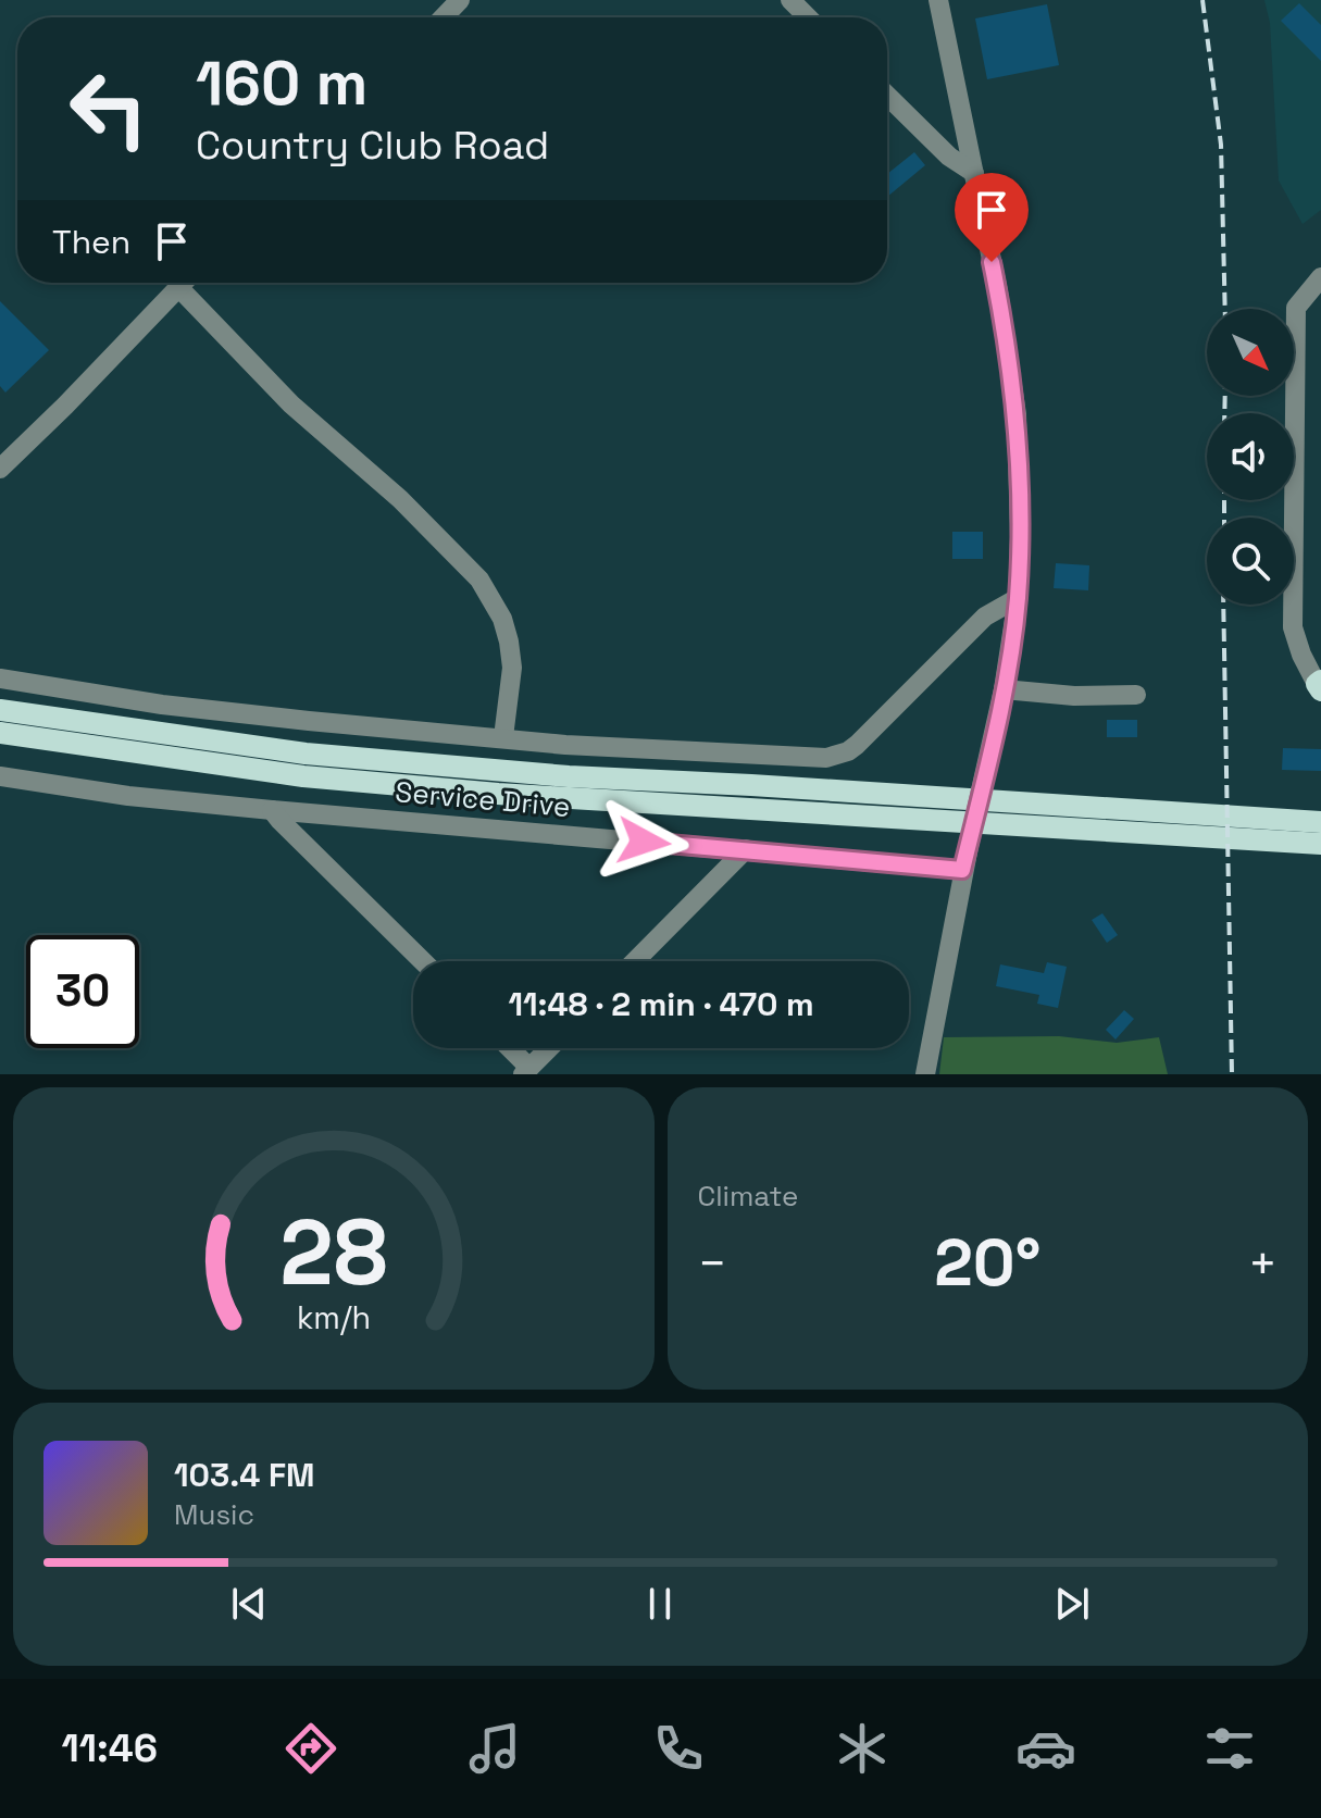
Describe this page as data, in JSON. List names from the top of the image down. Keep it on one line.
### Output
{"streets":{"street":["Service Drive"]},"north":"bottom right","page":{"turn":["160 m","Country Club Road"],"then":"Then","limit":"30","trip":"11:48 · 2 min · 470 m","tile":"Climate","heat":["−","20°","+"],"song":["103.4 FM","Music"],"tabs":"11:46","gauge":["28","km/h"]}}
